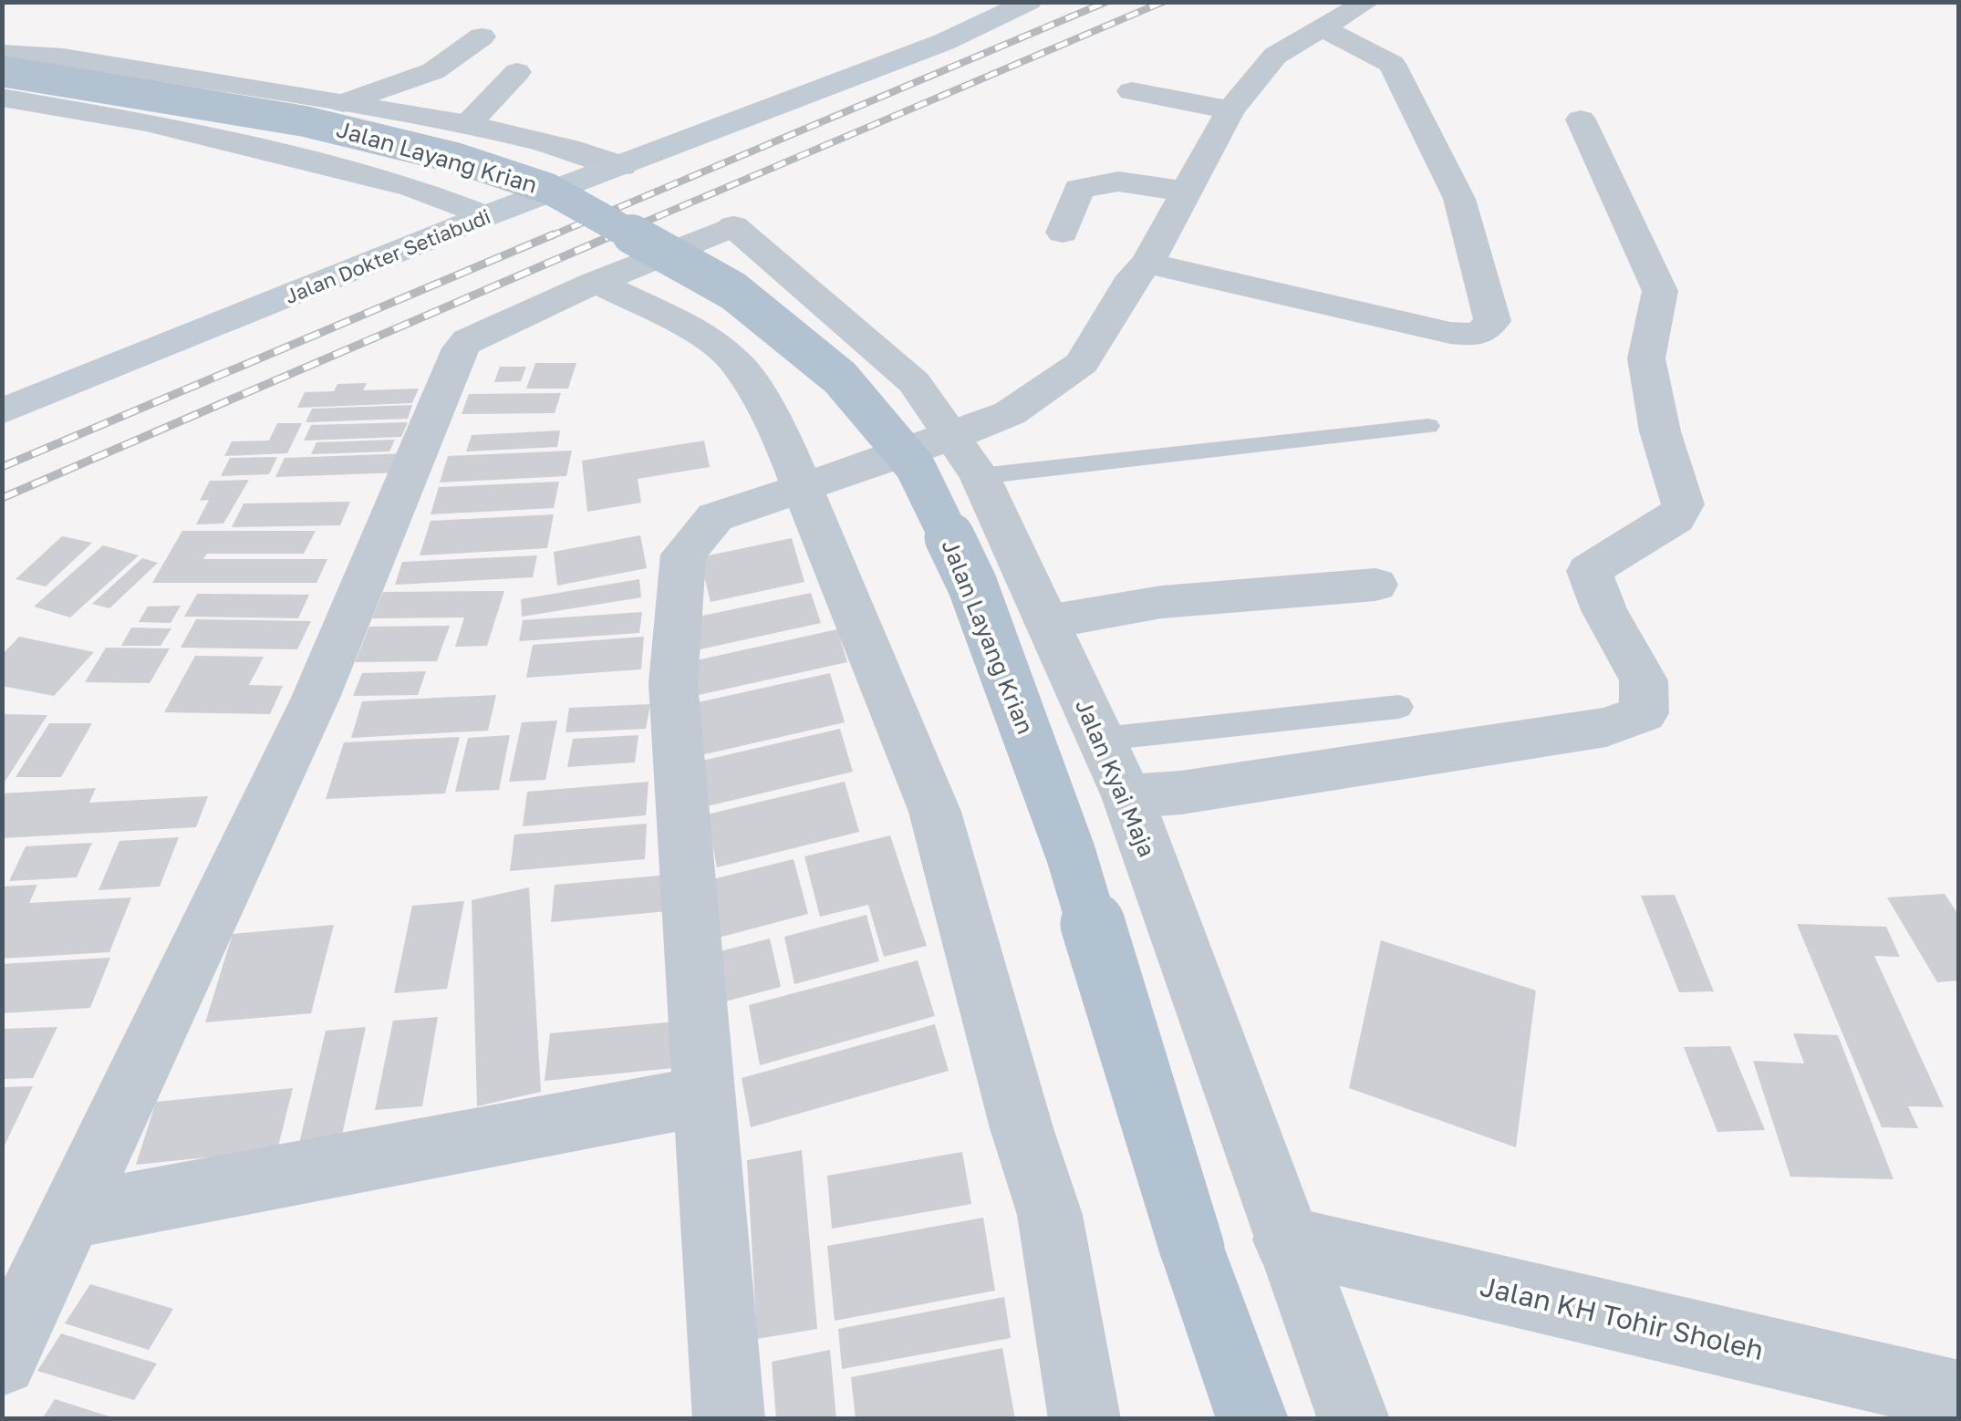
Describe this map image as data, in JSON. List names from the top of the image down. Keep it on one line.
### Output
{"streets":{"main road":["Jalan Layang Krian","Jalan Dokter Setiabudi"],"street":["Jalan Kyai Maja","Jalan KH Tohir Sholeh"]},"crossings":[["Jalan Kyai Maja","Jalan KH Tohir Sholeh"]]}
